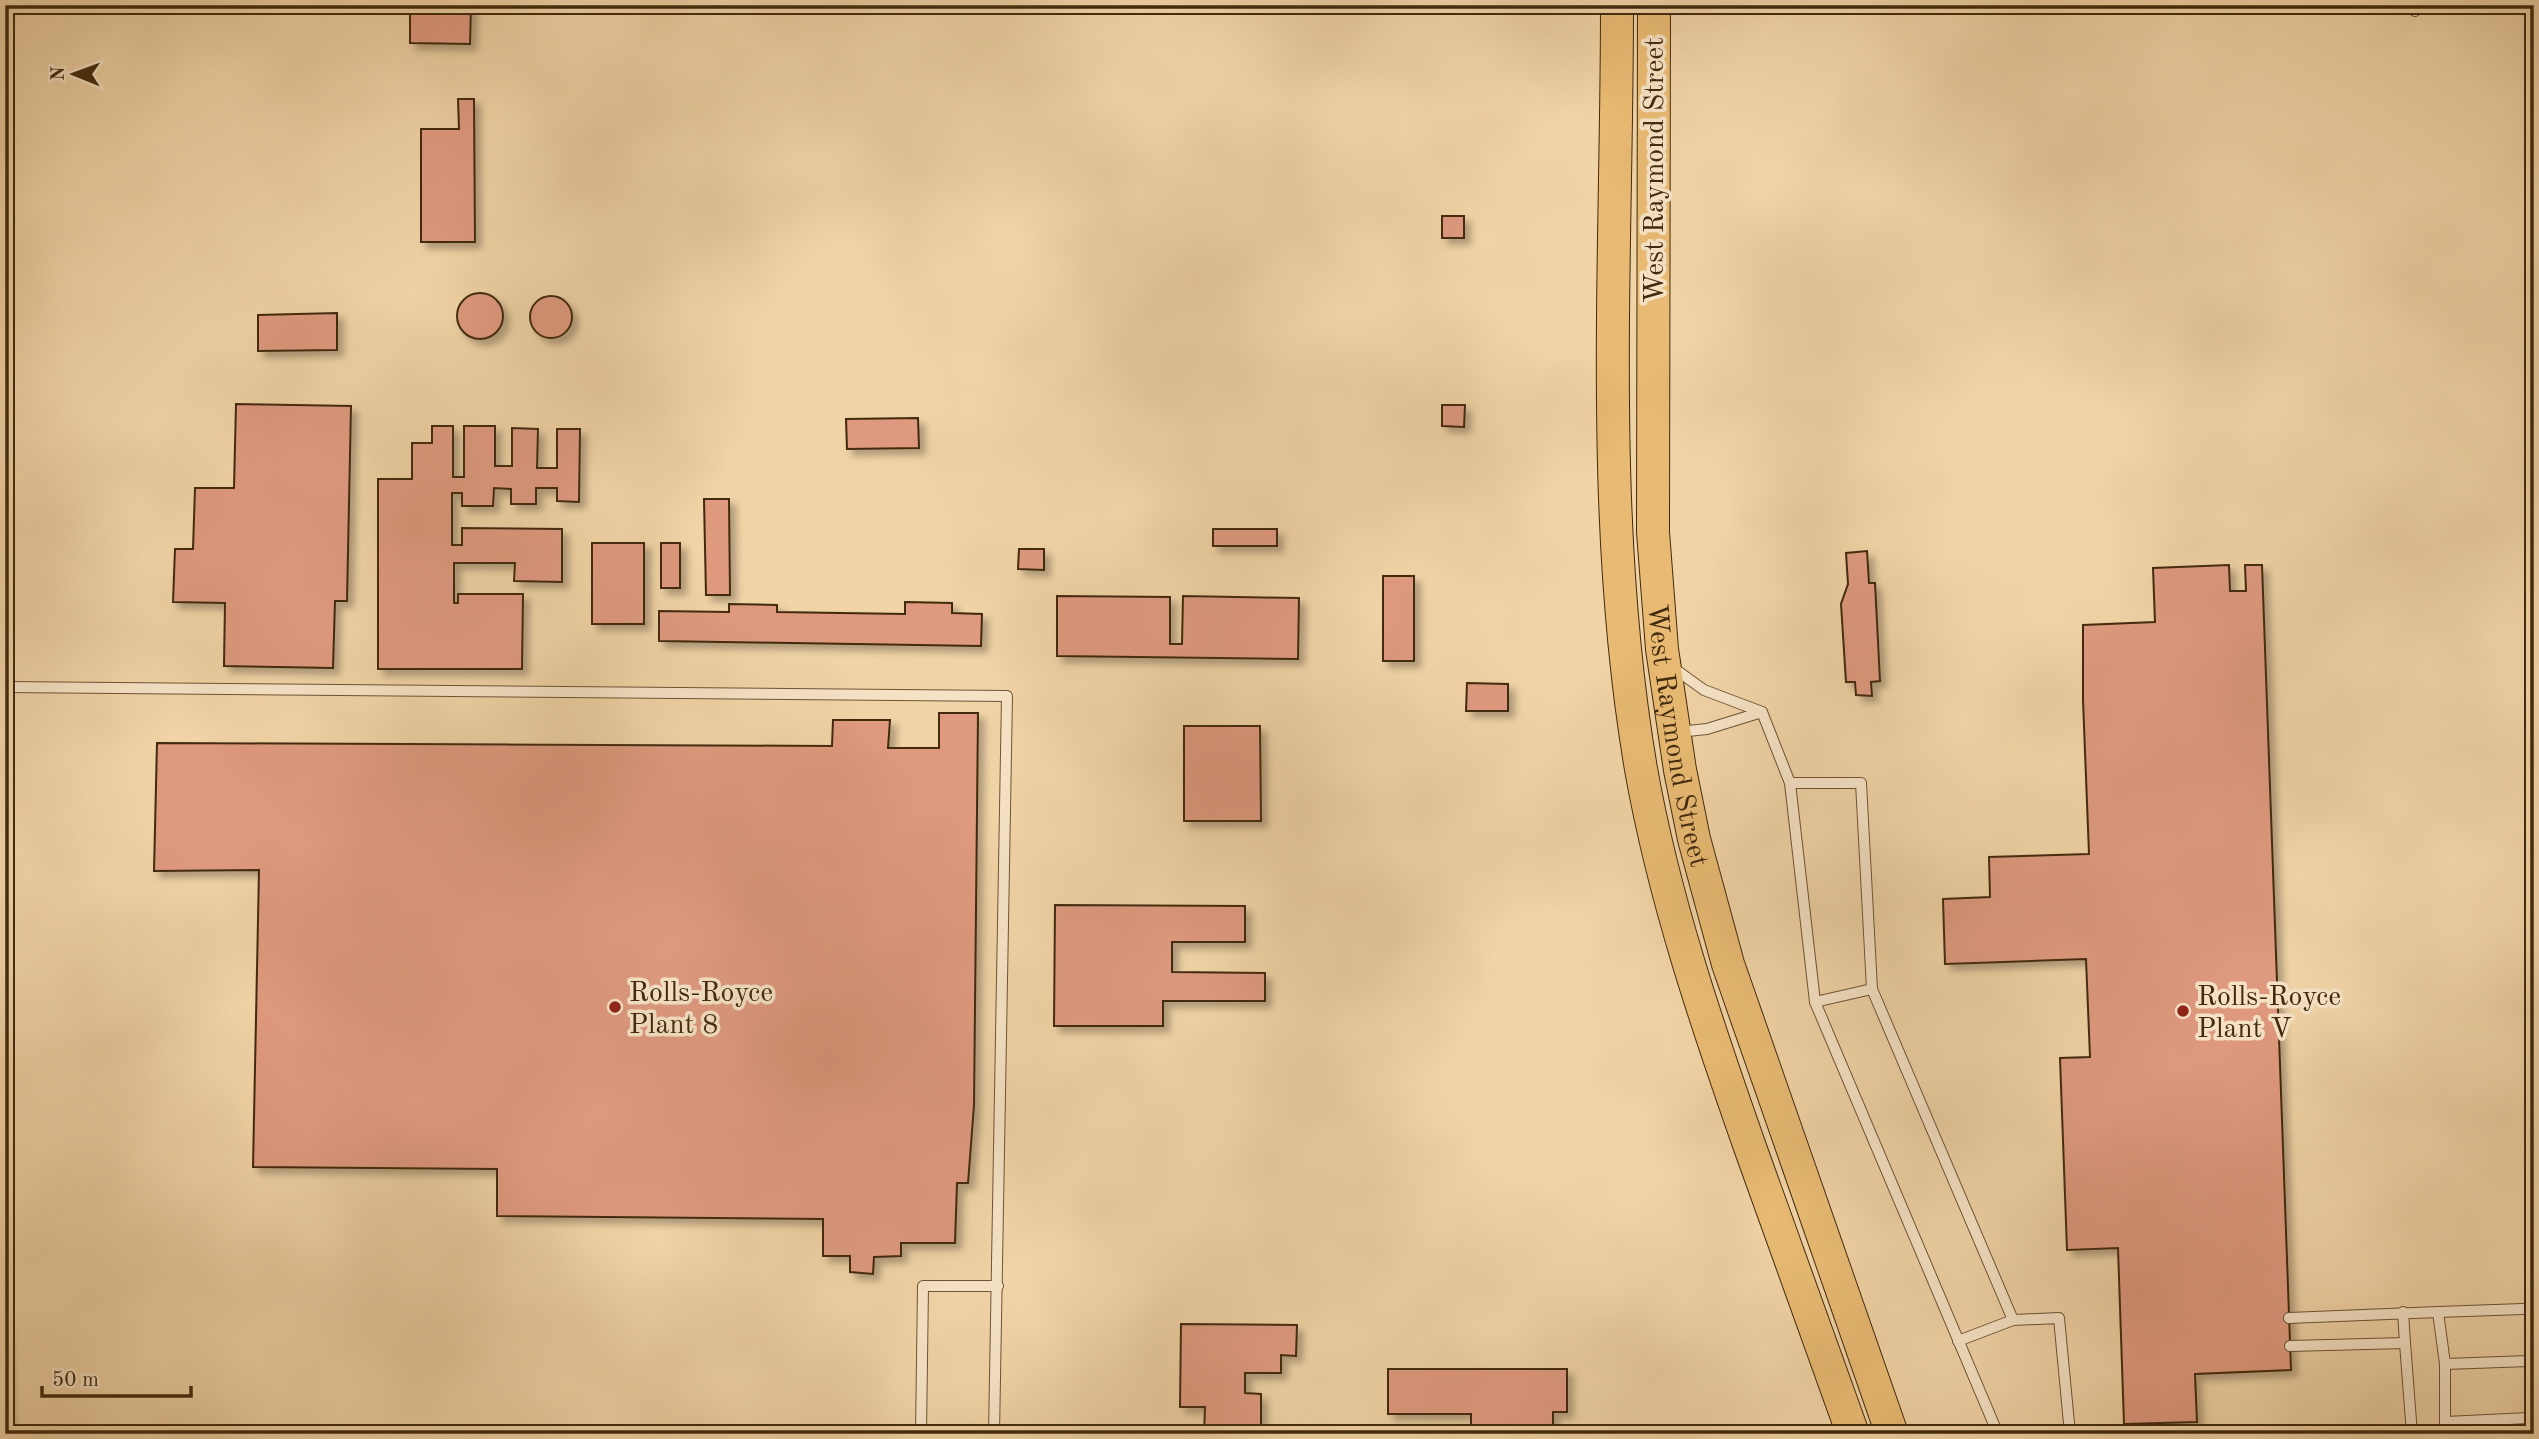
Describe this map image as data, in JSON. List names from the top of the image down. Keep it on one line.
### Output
{"streets":{"main road":["West Raymond Street"]},"places":["Rolls-Royce Plant 8","Rolls-Royce Plant V"],"scale_bar":"50 m","north":"left"}
